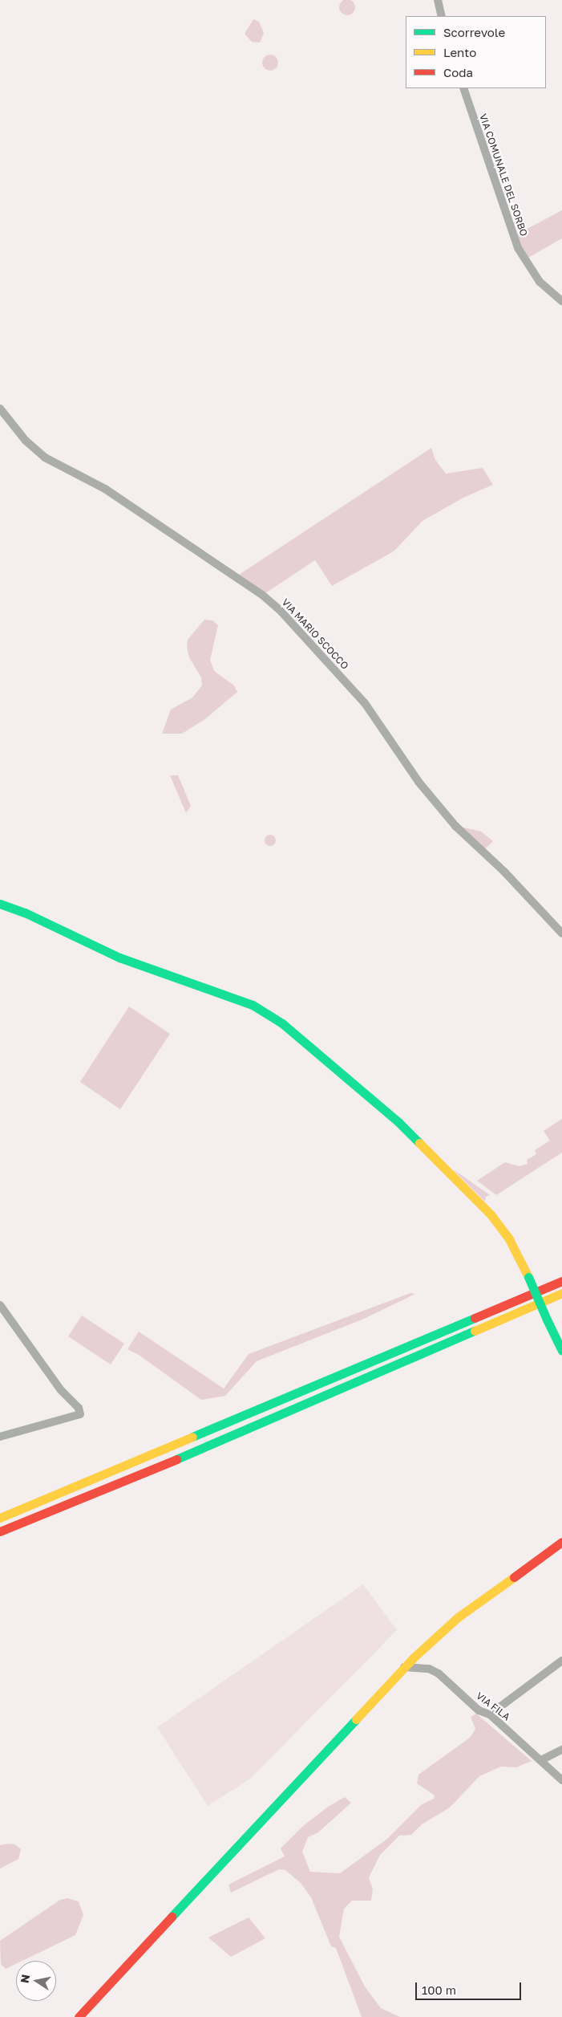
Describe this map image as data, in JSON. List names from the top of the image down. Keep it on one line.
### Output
{"streets":{"street":["VIA COMUNALE DEL SORBO","VIA MARIO SCOCCO","VIA FILA"]},"legend":["Scorrevole","Lento","Coda"],"scale_bar":"100 m","north":"left"}
